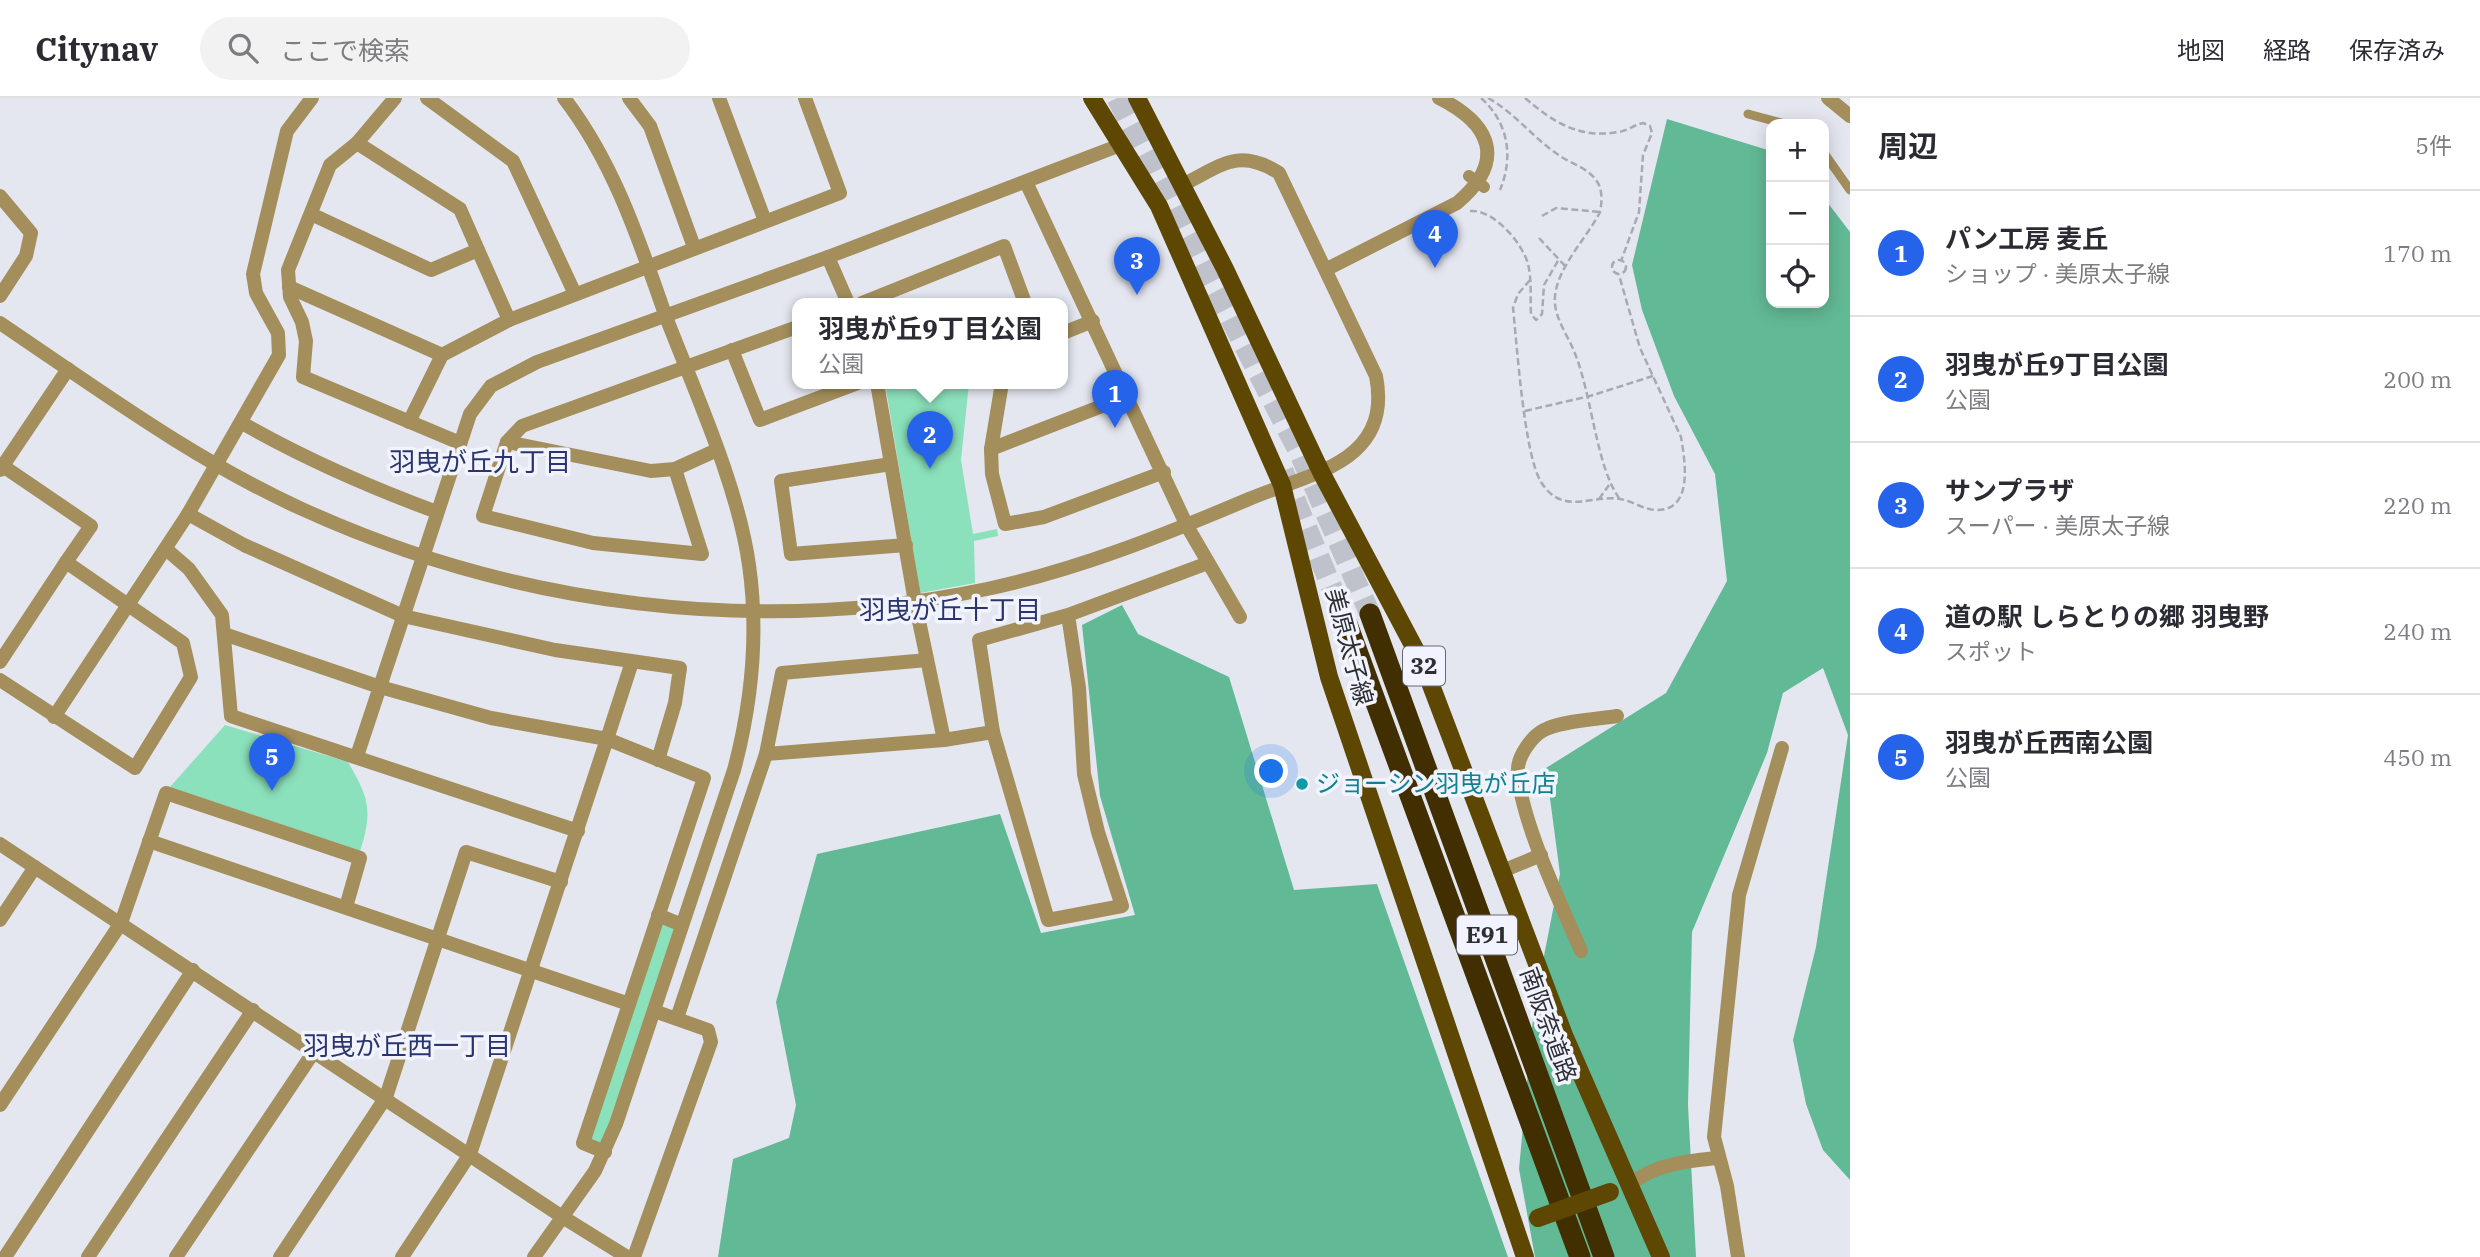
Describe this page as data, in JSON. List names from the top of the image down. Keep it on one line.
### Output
{"streets":{"highway":["E91","南阪奈道路"],"main road":["美原太子線","32"]},"districts":["羽曳が丘九丁目","羽曳が丘十丁目","羽曳が丘西一丁目"],"places":["ジョーシン羽曳が丘店"],"page":{"header":"Citynav","search":"ここで検索","nav":["地図","経路","保存済み"],"heading":["周辺","5件"],"map_buttons":["+","−"],"list":[{"mark":"1","name":"パン工房 麦丘","note":"ショップ · 美原太子線","value":"170 m"},{"mark":"2","name":"羽曳が丘9丁目公園","note":"公園","value":"200 m"},{"mark":"3","name":"サンプラザ","note":"スーパー · 美原太子線","value":"220 m"},{"mark":"4","name":"道の駅 しらとりの郷 羽曳野","note":"スポット","value":"240 m"},{"mark":"5","name":"羽曳が丘西南公園","note":"公園","value":"450 m"}],"pins":["4","3","1","2","5"],"popup":["羽曳が丘9丁目公園","公園"]}}
